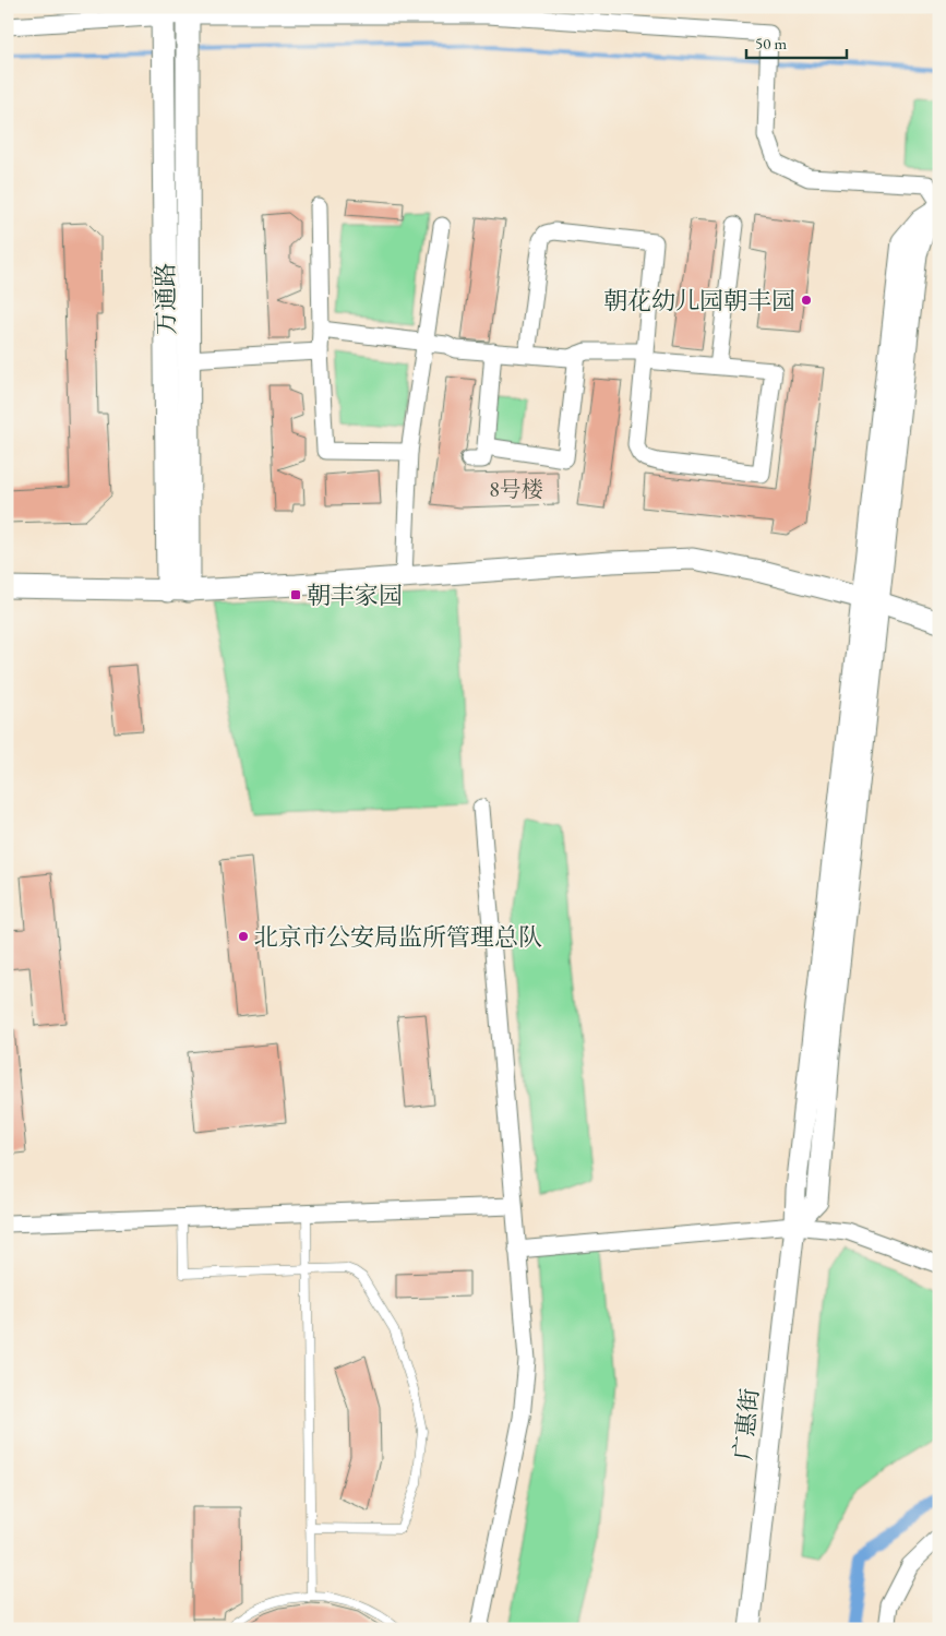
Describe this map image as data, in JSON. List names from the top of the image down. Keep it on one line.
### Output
{"streets":{"main road":["万通路"],"street":["广惠街"]},"places":{"other":["朝花幼儿园朝丰园","北京市公安局监所管理总队"],"transit":["朝丰家园"]},"house_numbers":["8号楼"],"scale_bar":"50 m"}
